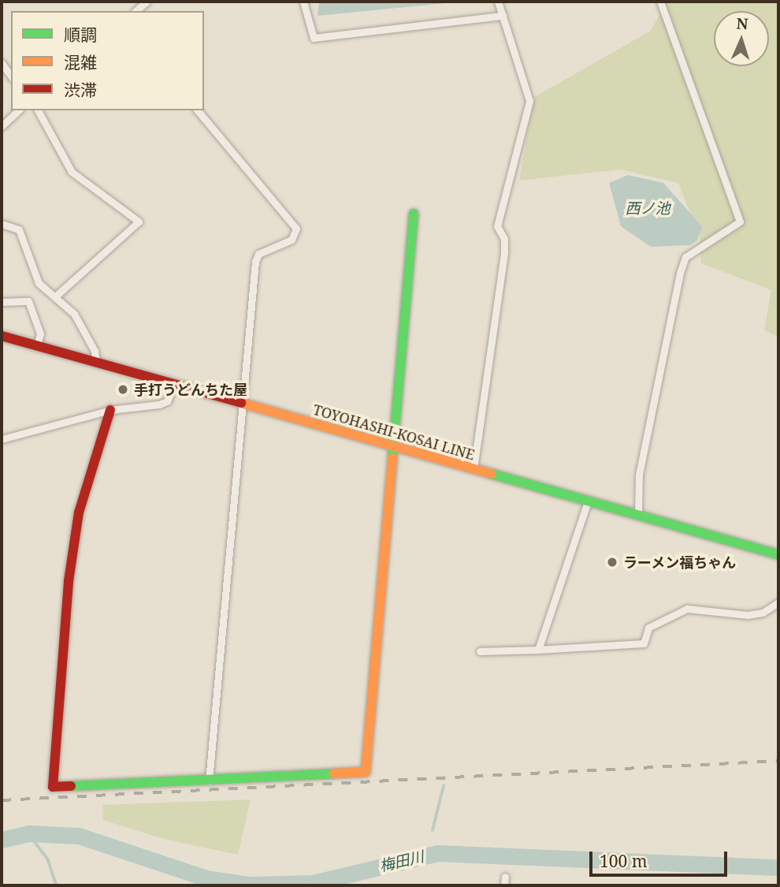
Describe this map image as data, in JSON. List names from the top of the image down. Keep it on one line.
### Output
{"streets":{"street":["TOYOHASHI-KOSAI LINE"]},"water":["西ノ池","梅田川"],"places":["手打うどんちた屋","ラーメン福ちゃん"],"legend":["順調","混雑","渋滞"],"scale_bar":"100 m","north":"top"}
